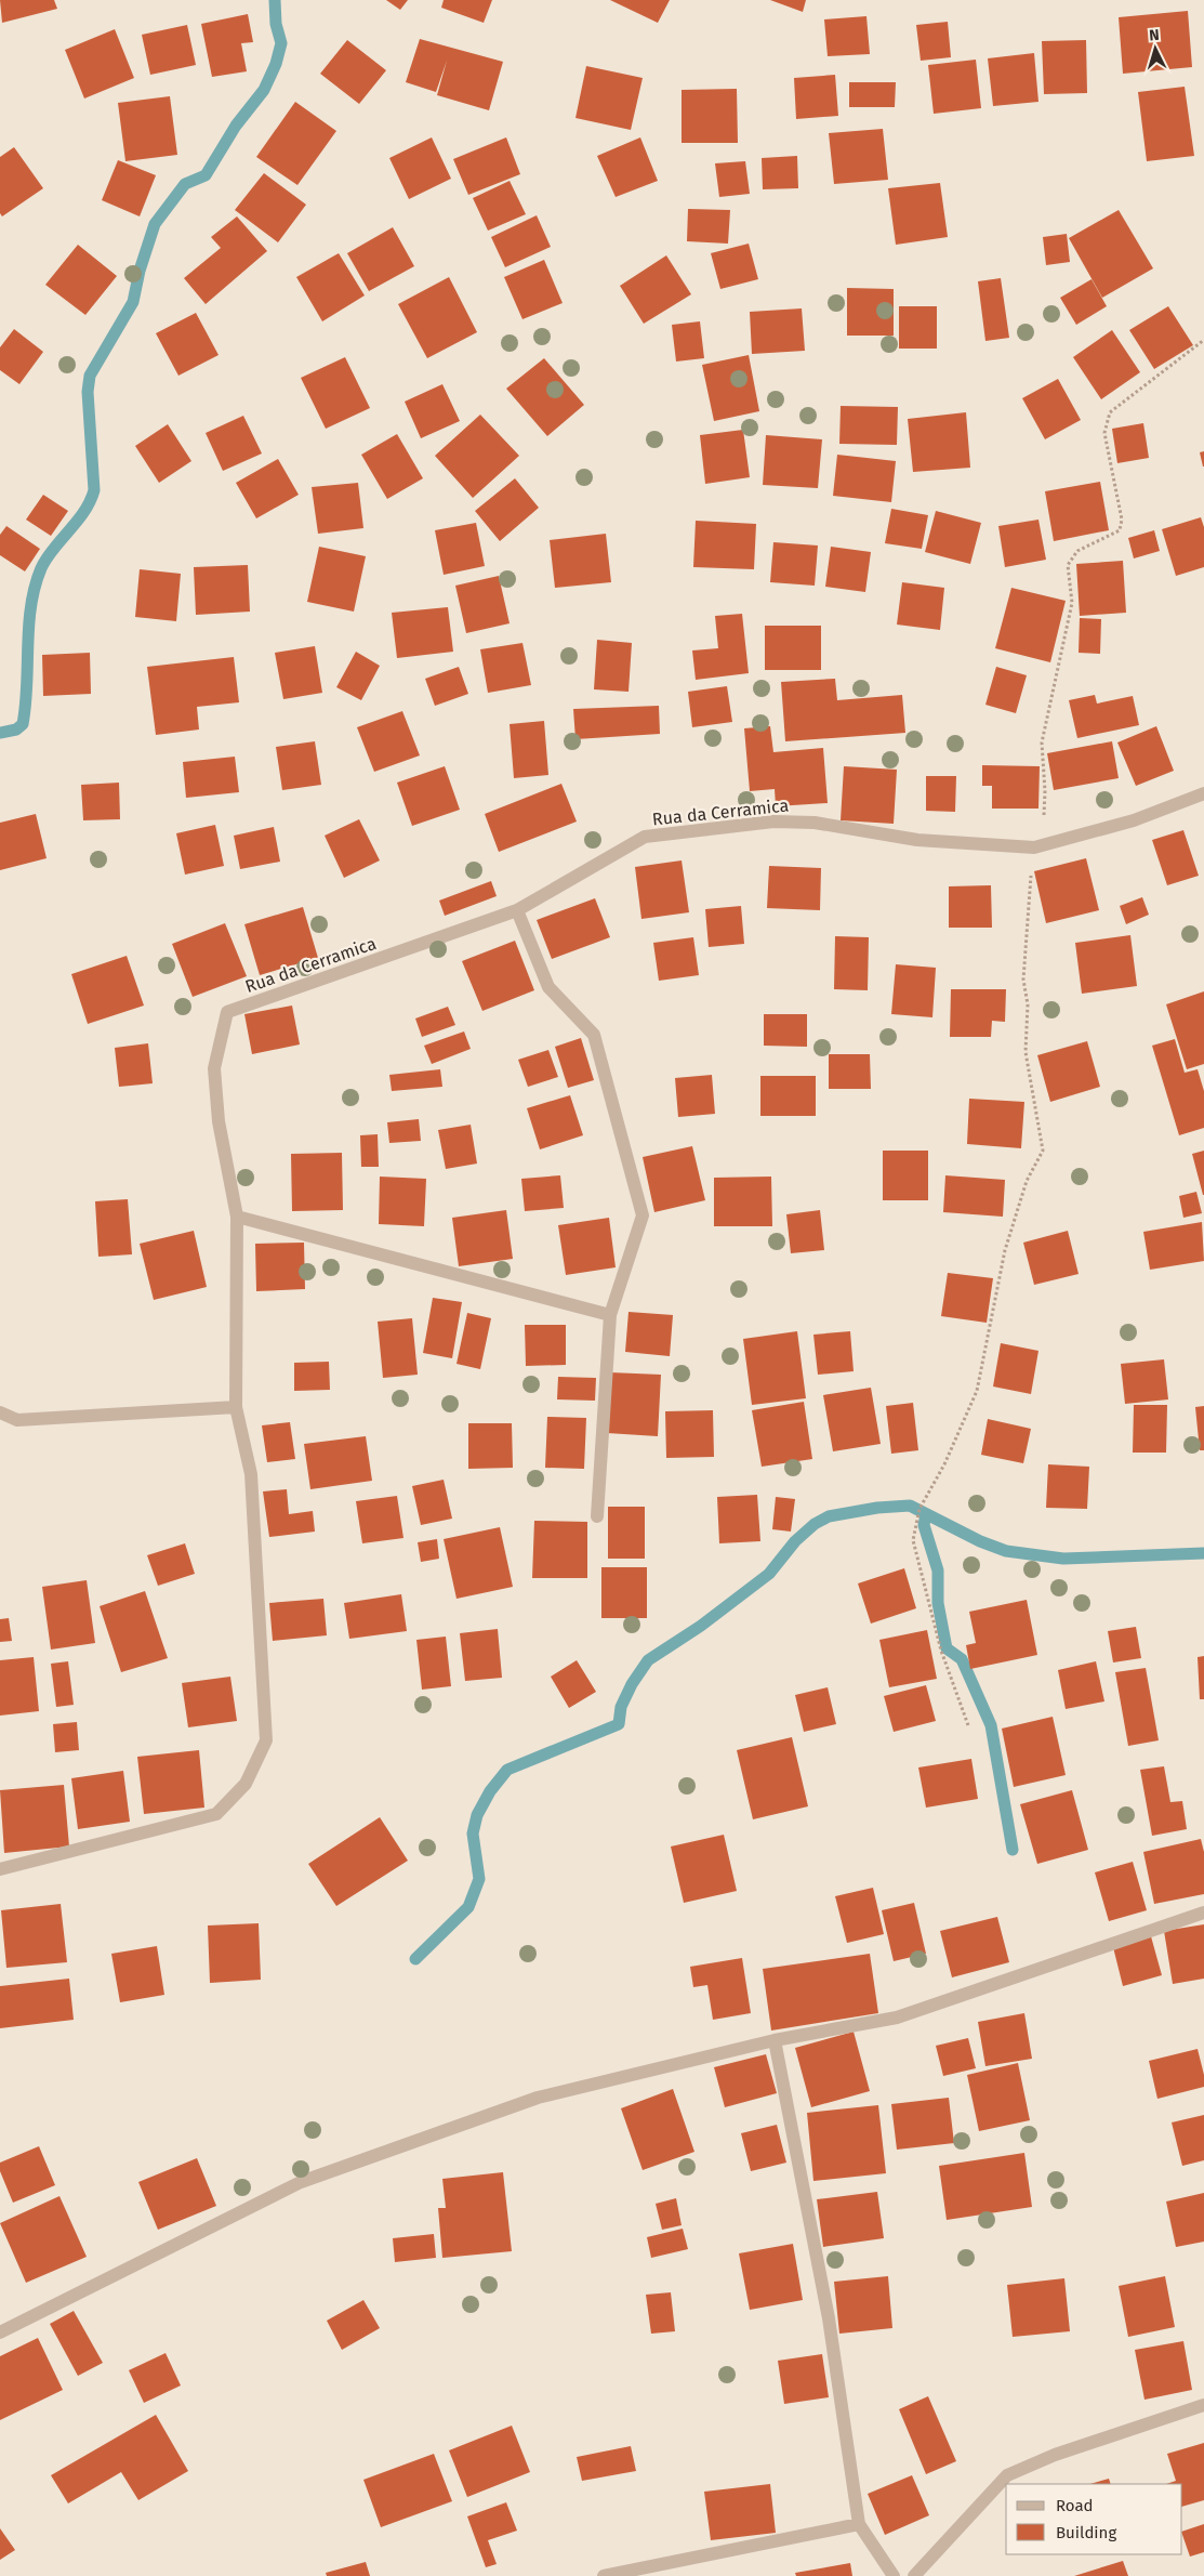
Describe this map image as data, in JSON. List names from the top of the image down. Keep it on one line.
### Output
{"streets":{"street":["Rua da Cerramica"]},"legend":["Road","Building"],"north":"top"}
